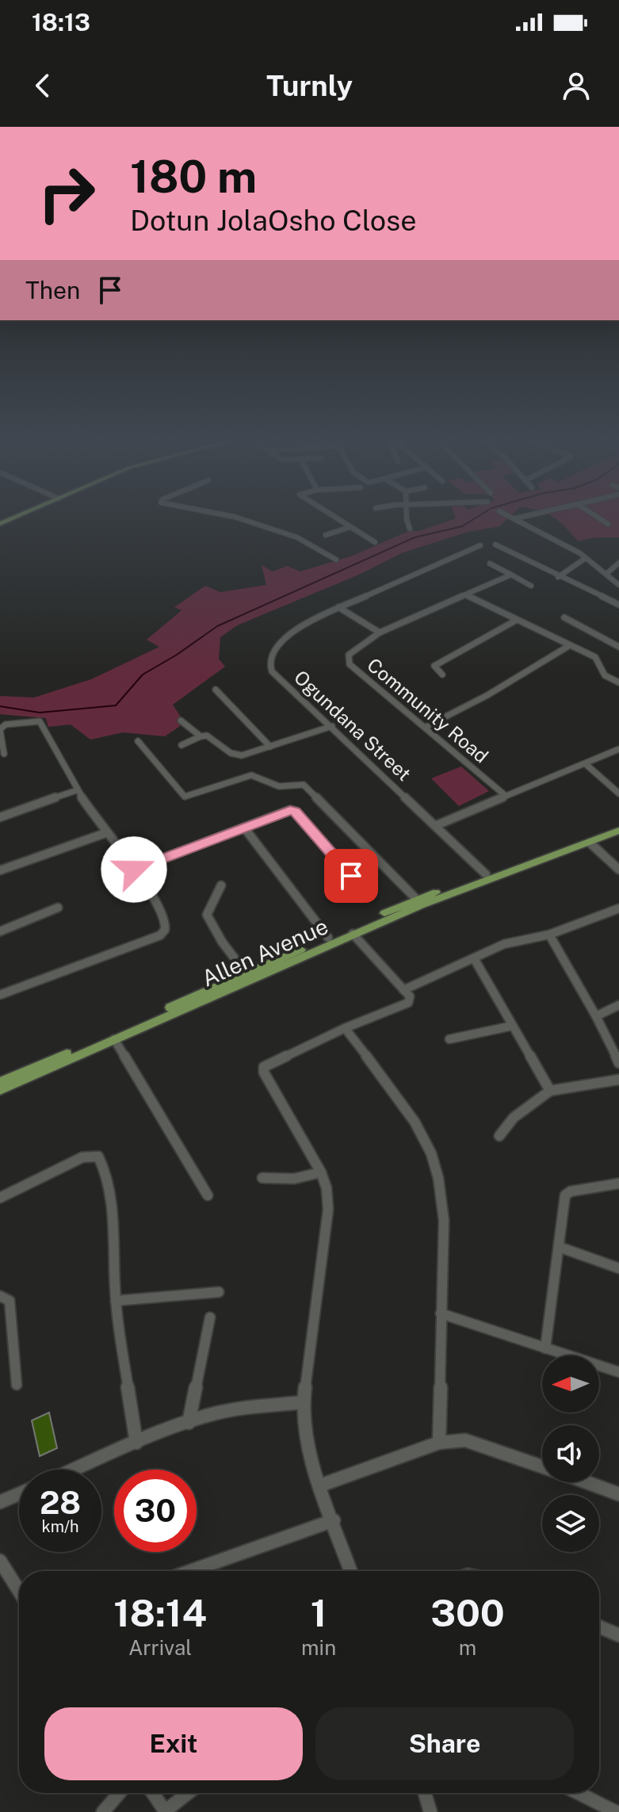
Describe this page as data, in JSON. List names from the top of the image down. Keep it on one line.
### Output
{"streets":{"main road":["Allen Avenue"],"street":["Community Road","Ogundana Street"]},"crossings":[["Ogundana Street","Allen Avenue"]],"north":"left","page":{"status":"18:13","header":"Turnly","turn":["180 m","Dotun JolaOsho Close"],"then":"Then","speed":"28 km/h","limit":"30","eta":["18:14","Arrival","1","min","300","m"],"buttons":["Exit","Share"]}}
